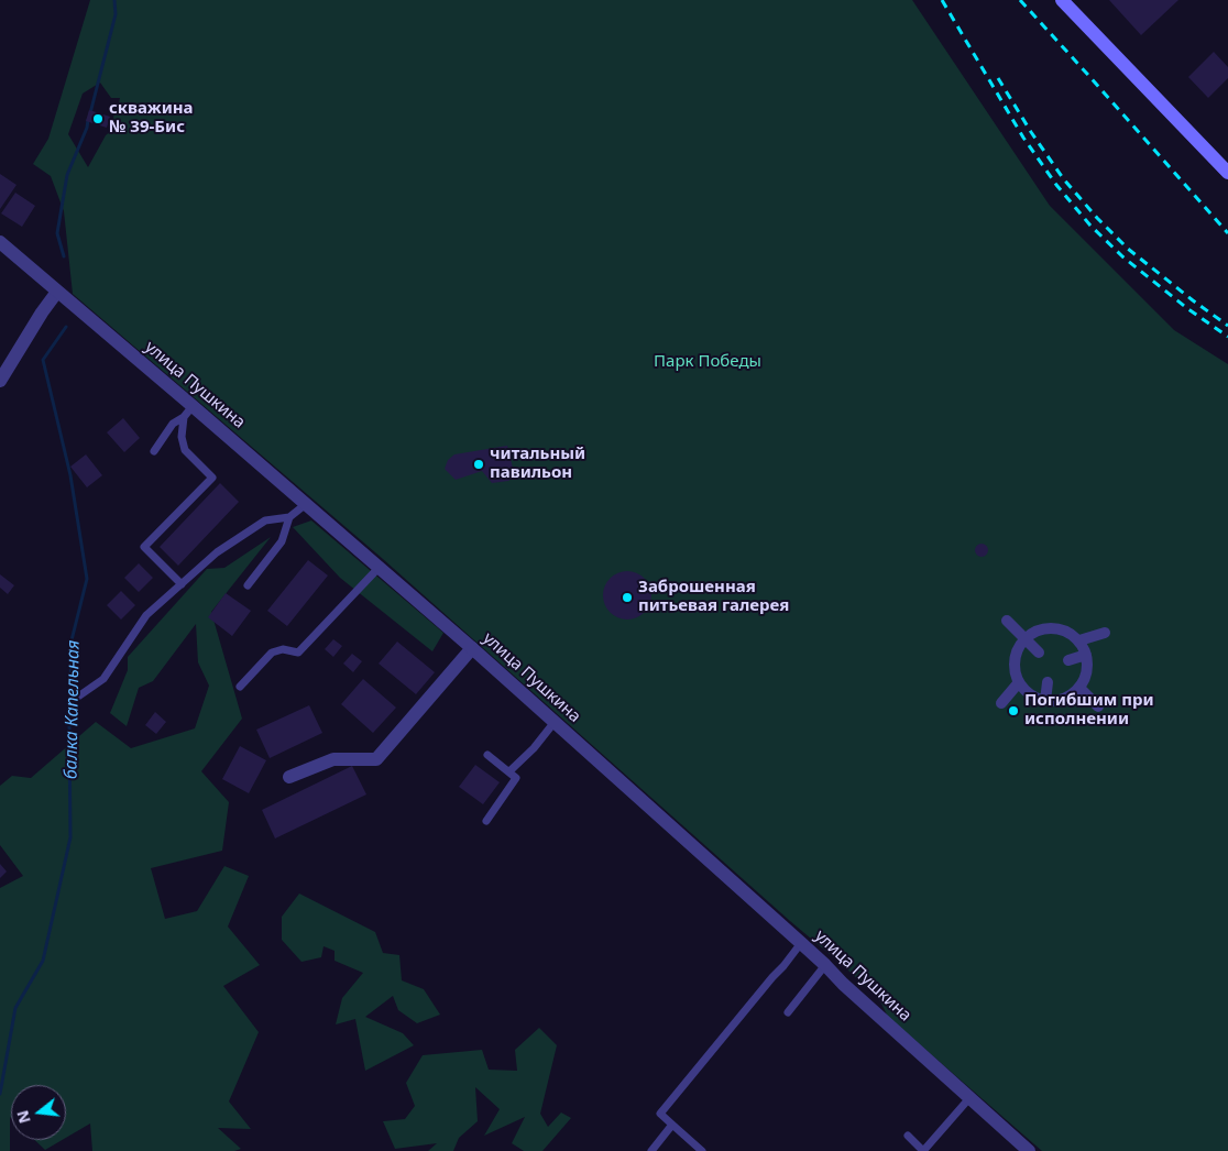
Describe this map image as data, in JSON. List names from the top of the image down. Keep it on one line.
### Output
{"streets":{"street":["улица Пушкина"]},"water":["балка Капельная"],"parks":["Парк Победы"],"places":["скважина № 39-Бис","читальный павильон","Заброшенная питьевая галерея","Погибшим при исполнении"],"north":"left"}
